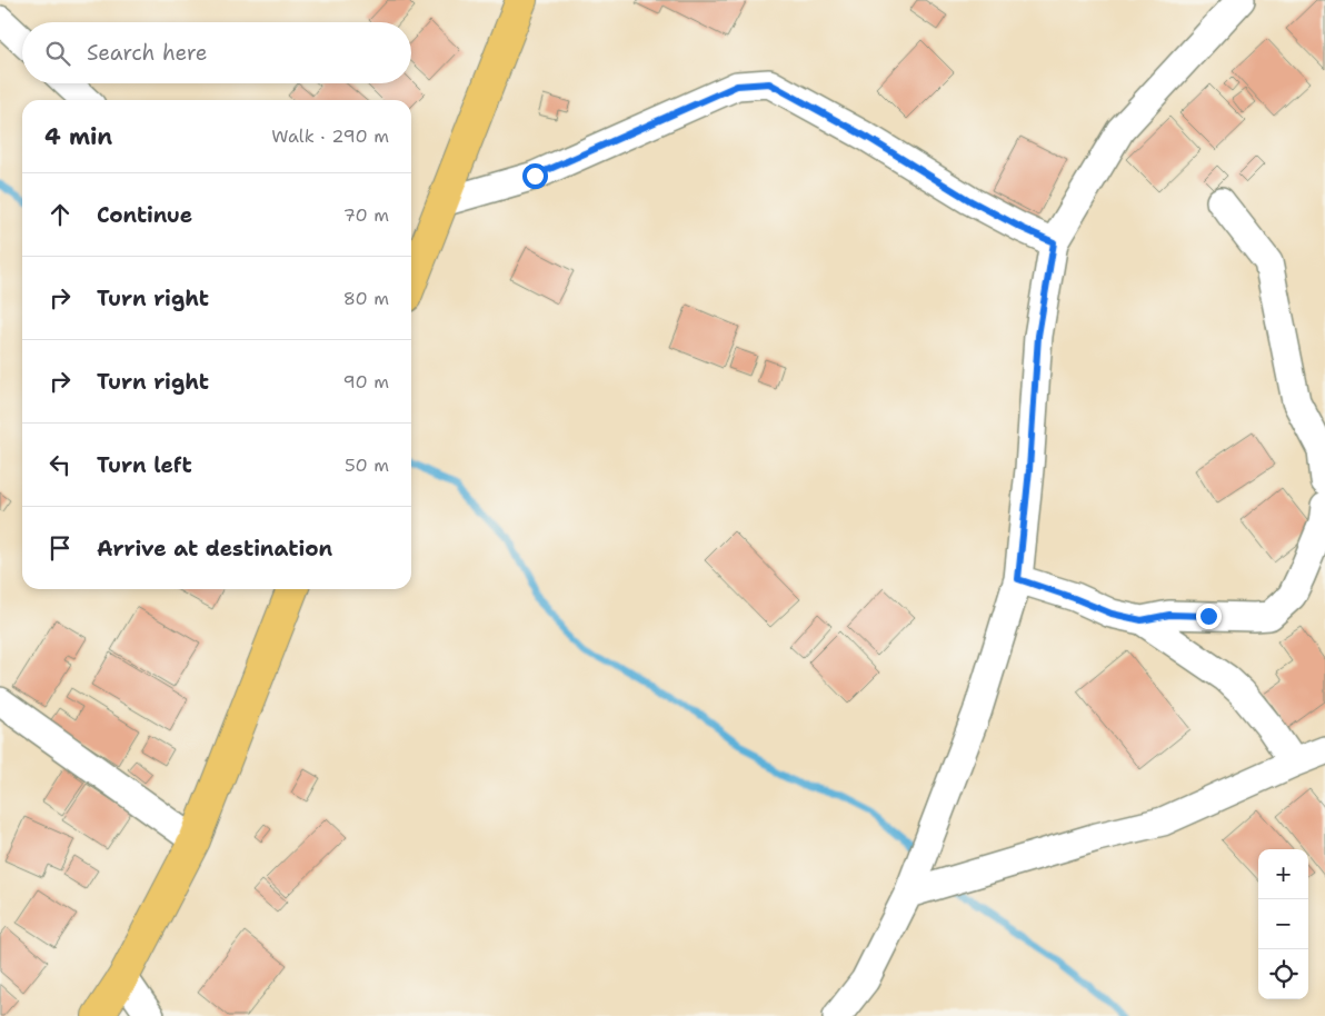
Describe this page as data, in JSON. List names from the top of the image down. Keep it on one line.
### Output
{"page":{"search":"Search here","heading":["4 min","Walk · 290 m"],"list":[["Continue","70 m"],["Turn right","80 m"],["Turn right","90 m"],["Turn left","50 m"],"Arrive at destination"],"map_buttons":["+","−"]}}
